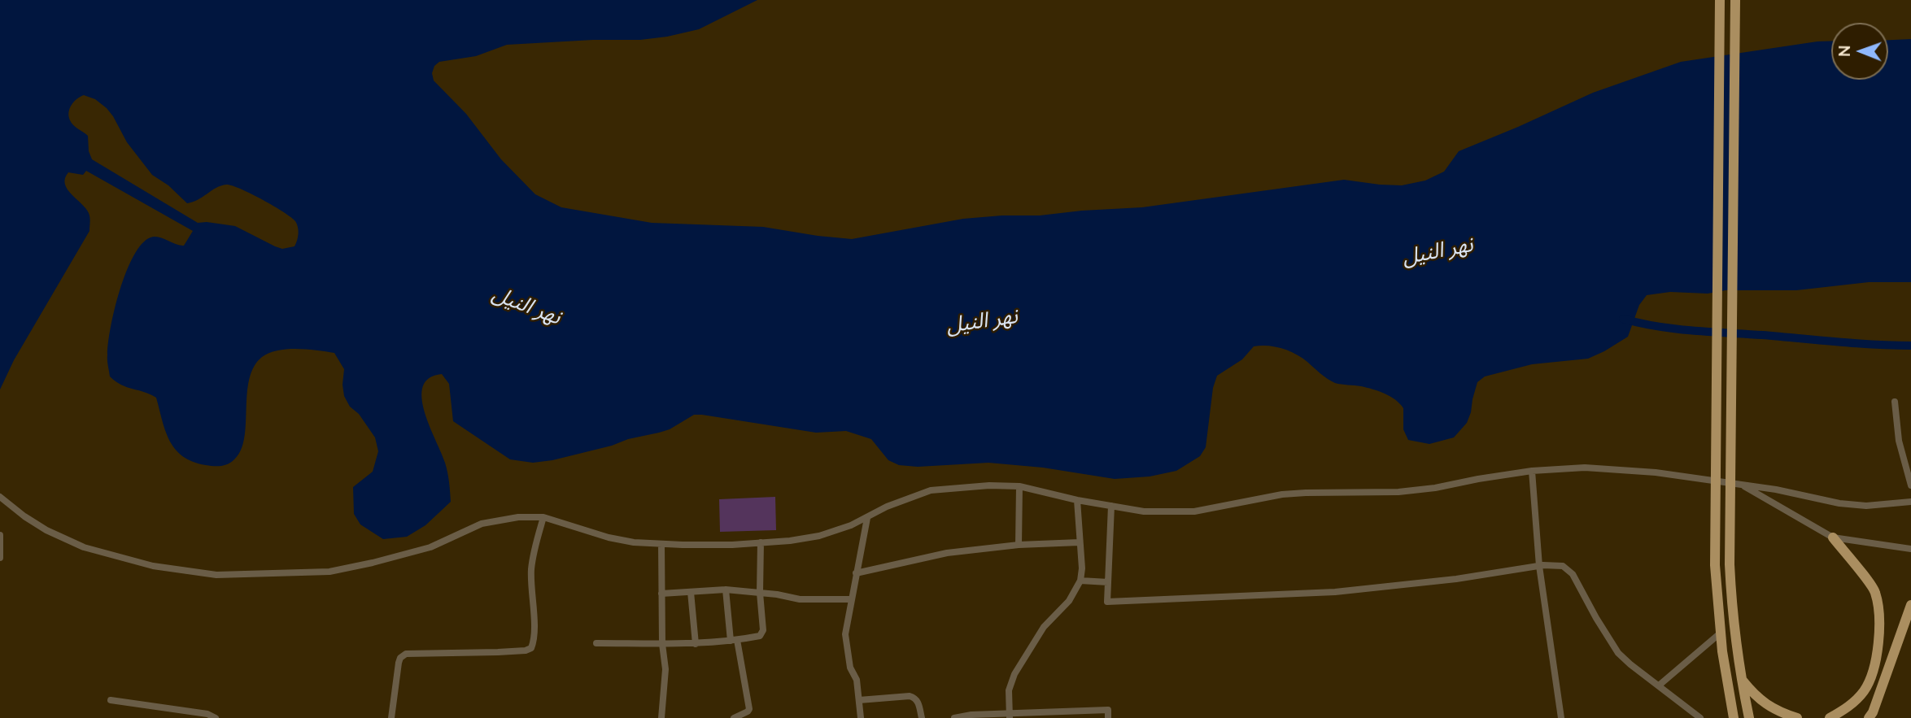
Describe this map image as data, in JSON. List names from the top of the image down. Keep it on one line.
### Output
{"water":["نهر النيل"],"north":"left"}
